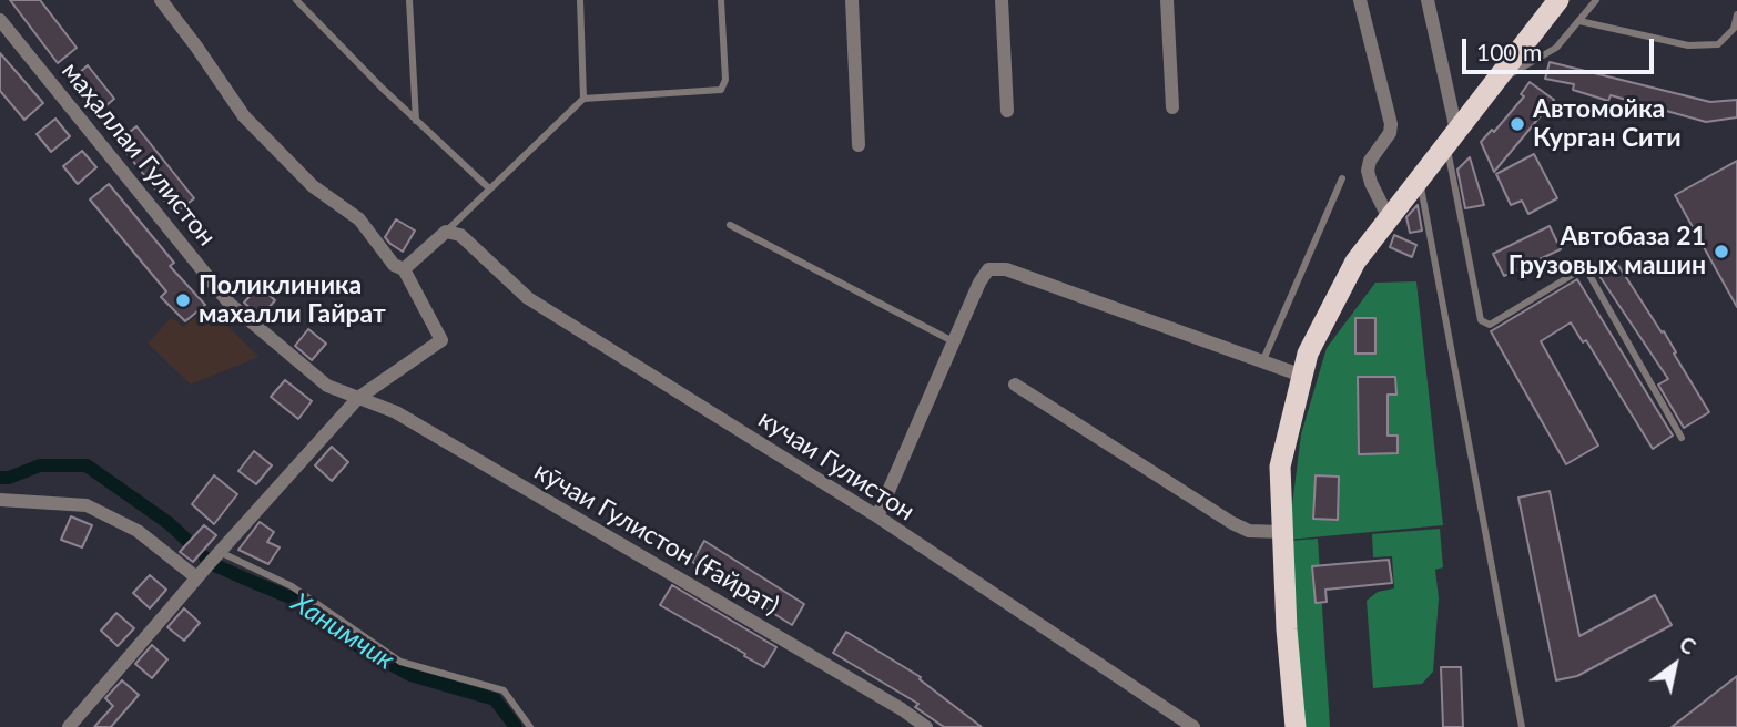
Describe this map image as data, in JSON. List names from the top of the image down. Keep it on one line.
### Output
{"streets":{"street":["маҳаллаи Гулистон","кучаи Гулистон","кӯчаи Гулистон (Ғайрат)"]},"crossings":[["маҳаллаи Гулистон","кӯчаи Гулистон (Ғайрат)"]],"water":["Ханимчик"],"places":["Автомойка Курган Сити","Автобаза 21 Грузовых машин","Поликлиника махалли Гайрат"],"scale_bar":"100 m","north":"top right"}
